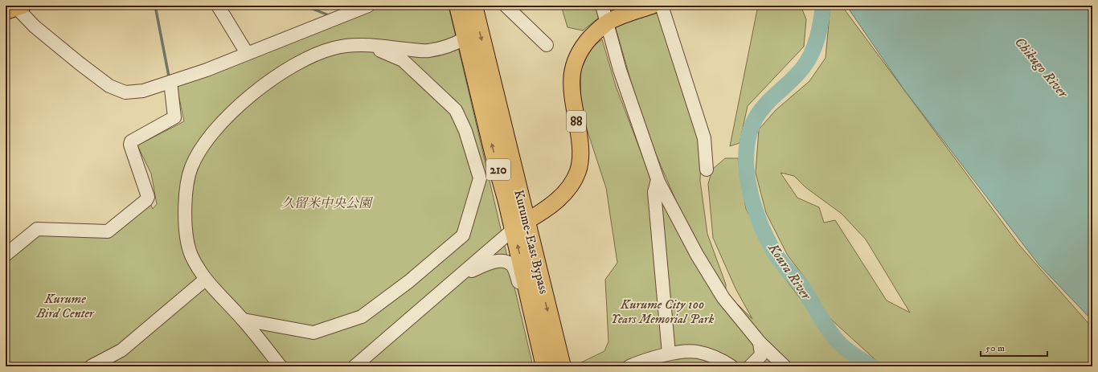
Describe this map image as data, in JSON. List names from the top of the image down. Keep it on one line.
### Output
{"streets":{"highway":["210","Kurume-East Bypass"],"main road":["88"]},"crossings":[["88","Kurume-East Bypass"]],"water":["Chikugo River","Koura River"],"parks":["久留米中央公園","Kurume Bird Center","Kurume City 100 Years Memorial Park"],"scale_bar":"50 m"}
